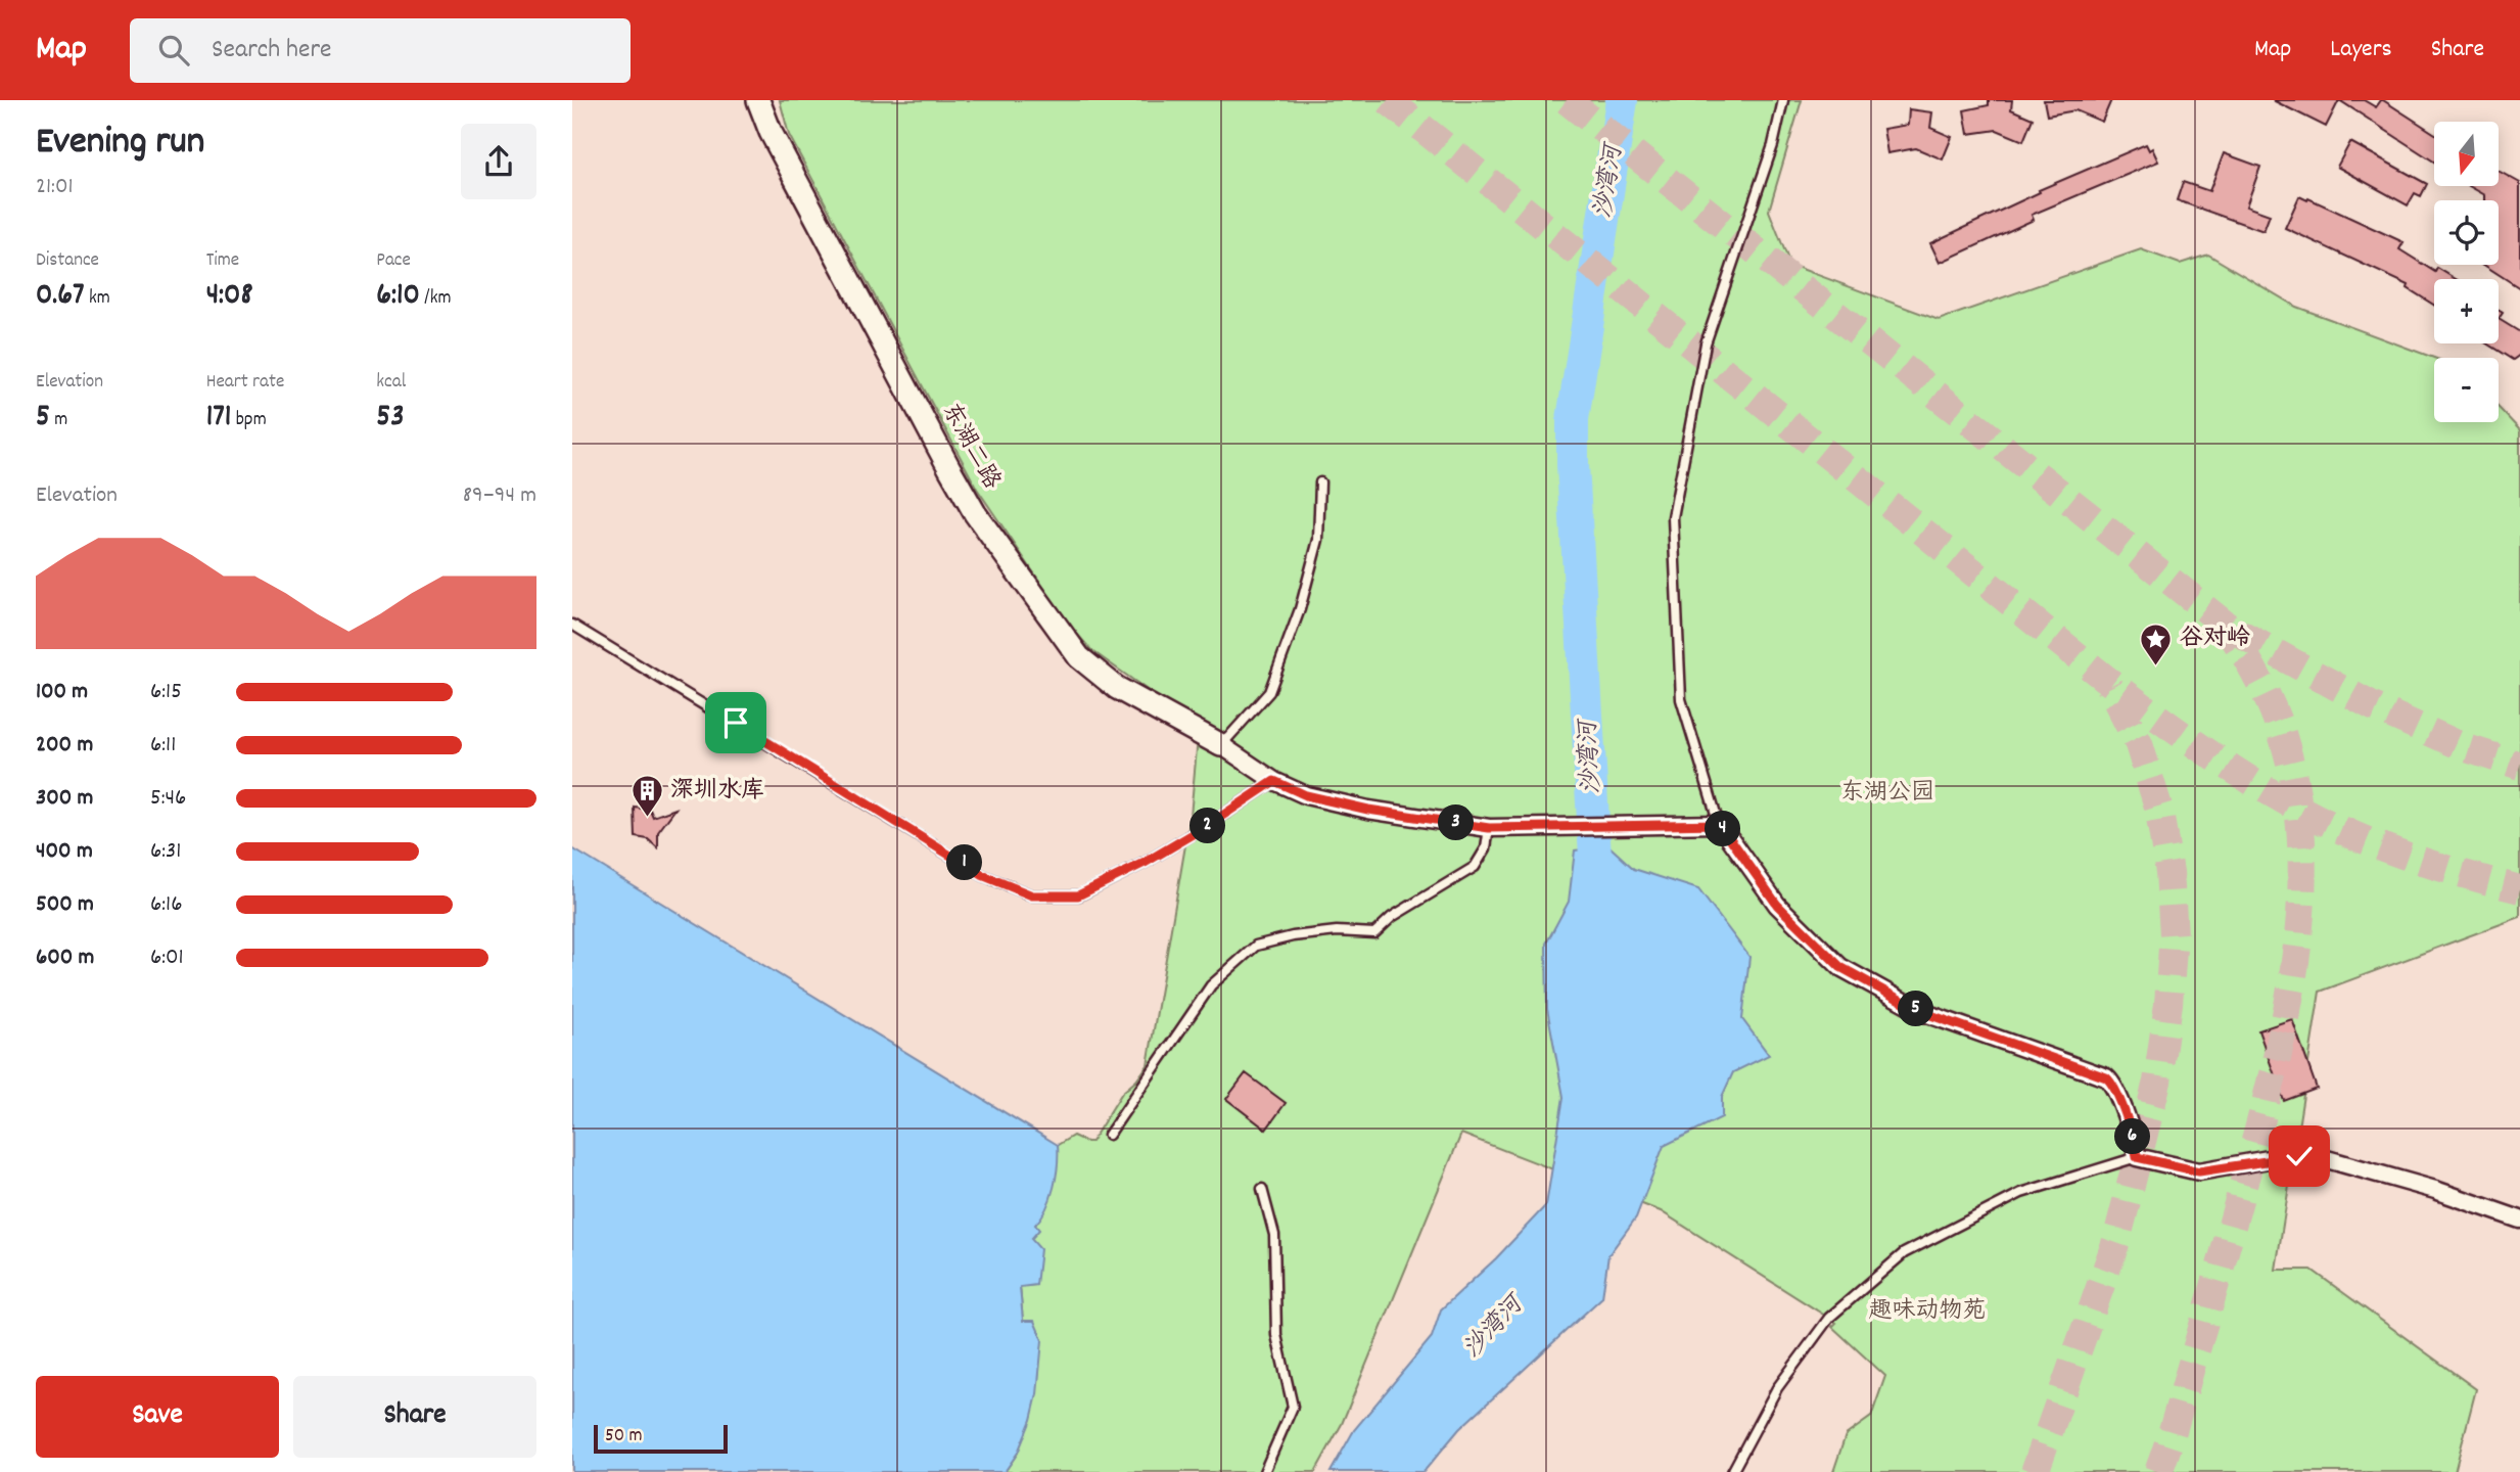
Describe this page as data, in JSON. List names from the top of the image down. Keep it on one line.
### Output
{"streets":{"street":["东湖二路"]},"water":["沙湾河"],"parks":["东湖公园","趣味动物苑"],"places":{"place":["谷对岭"],"building":["深圳水库"]},"scale_bar":"50 m","north":"bottom","page":{"header":"Map","search":"Search here","nav":["Map","Layers","Share"],"heading":["Evening run","21:01"],"map_buttons":["+","−"],"stats":[["Distance","0.67 km"],["Time","4:08"],["Pace","6:10 /km"],["Elevation","5 m"],["Heart rate","171 bpm"],["kcal","53"]],"chart":["Elevation","89–94 m"],"list":[{"name":"100 m","note":"6:15"},{"name":"200 m","note":"6:11"},{"name":"300 m","note":"5:46"},{"name":"400 m","note":"6:31"},{"name":"500 m","note":"6:16"},{"name":"600 m","note":"6:01"}],"pins":["3","2","4","1","5","6"],"buttons":["Save","Share"],"scale":"50 m"}}
